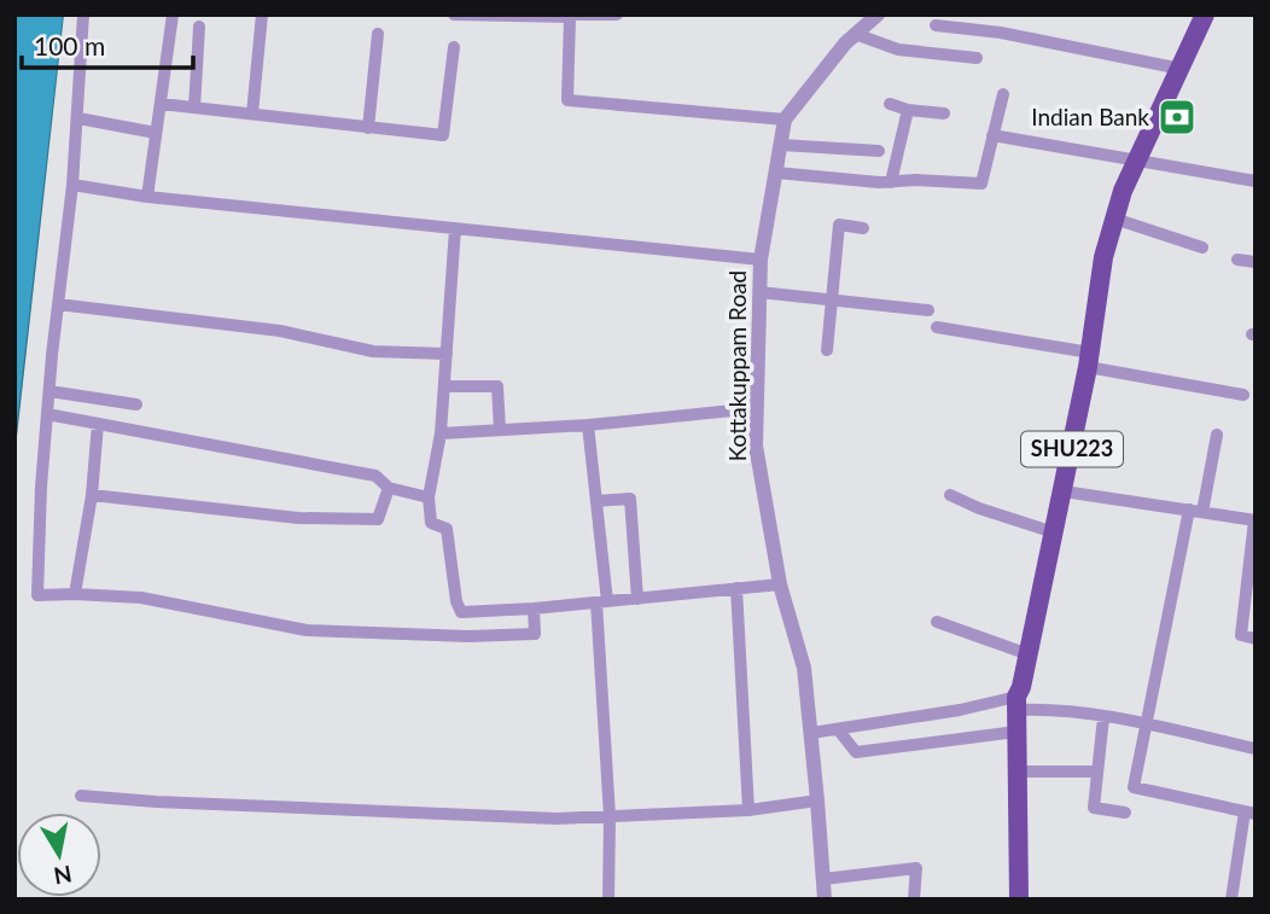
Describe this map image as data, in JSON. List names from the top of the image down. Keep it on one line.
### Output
{"streets":{"main road":["SHU223"],"street":["Kottakuppam Road"]},"places":{"bank":["Indian Bank"]},"scale_bar":"100 m","north":"bottom"}
